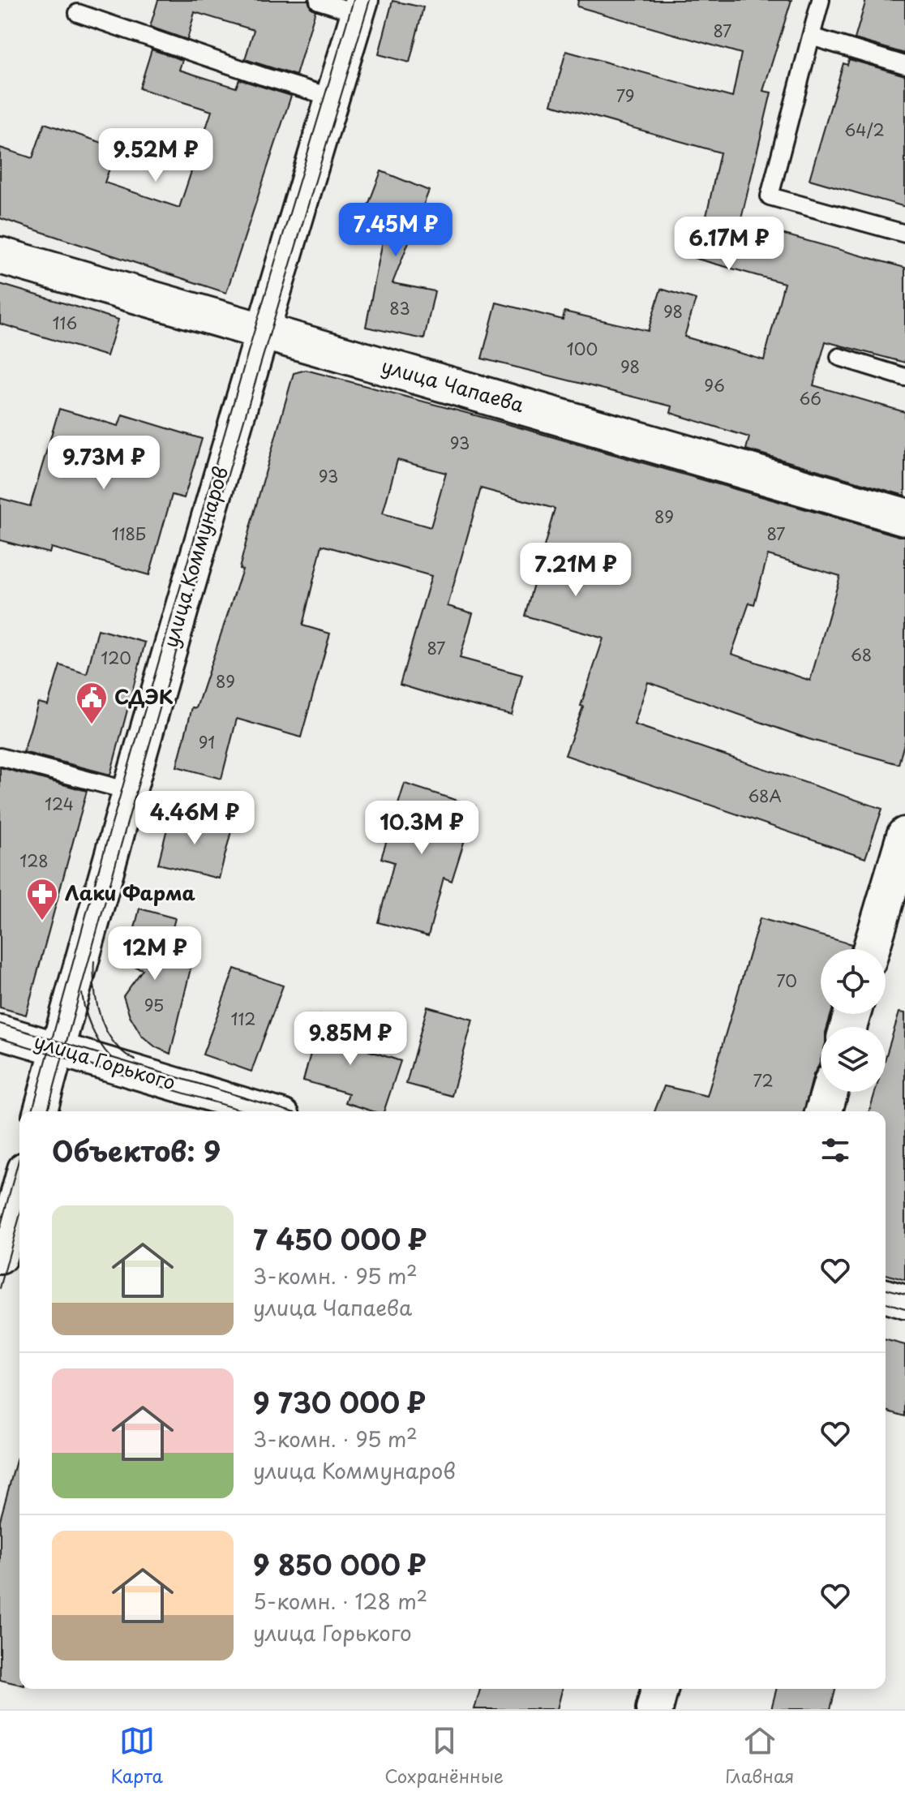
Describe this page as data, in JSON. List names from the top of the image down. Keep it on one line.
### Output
{"streets":{"street":["улица Чапаева","улица Коммунаров","улица Горького"]},"crossings":[["улица Чапаева","улица Коммунаров"],["улица Коммунаров","улица Горького"]],"places":{"public building":["СДЭК"],"pharmacy":["Лаки Фарма"]},"house_numbers":["87","79","64/2","83","98","116","100","98","96","66","93","93","89","118Б","87","87","68","120","89","91","68А","124","128","70","95","112","72"],"page":{"price":["9.52M ₽","7.45M ₽","6.17M ₽","9.73M ₽","7.21M ₽","4.46M ₽","10.3M ₽","12M ₽","9.85M ₽"],"heading":"Объектов: 9","list":[{"name":"7 450 000 ₽","note":"3-комн. · 95 m² · улица Чапаева"},{"name":"9 730 000 ₽","note":"3-комн. · 95 m² · улица Коммунаров"},{"name":"9 850 000 ₽","note":"5-комн. · 128 m² · улица Горького"}],"tabs":["Карта","Сохранённые","Главная"]}}
